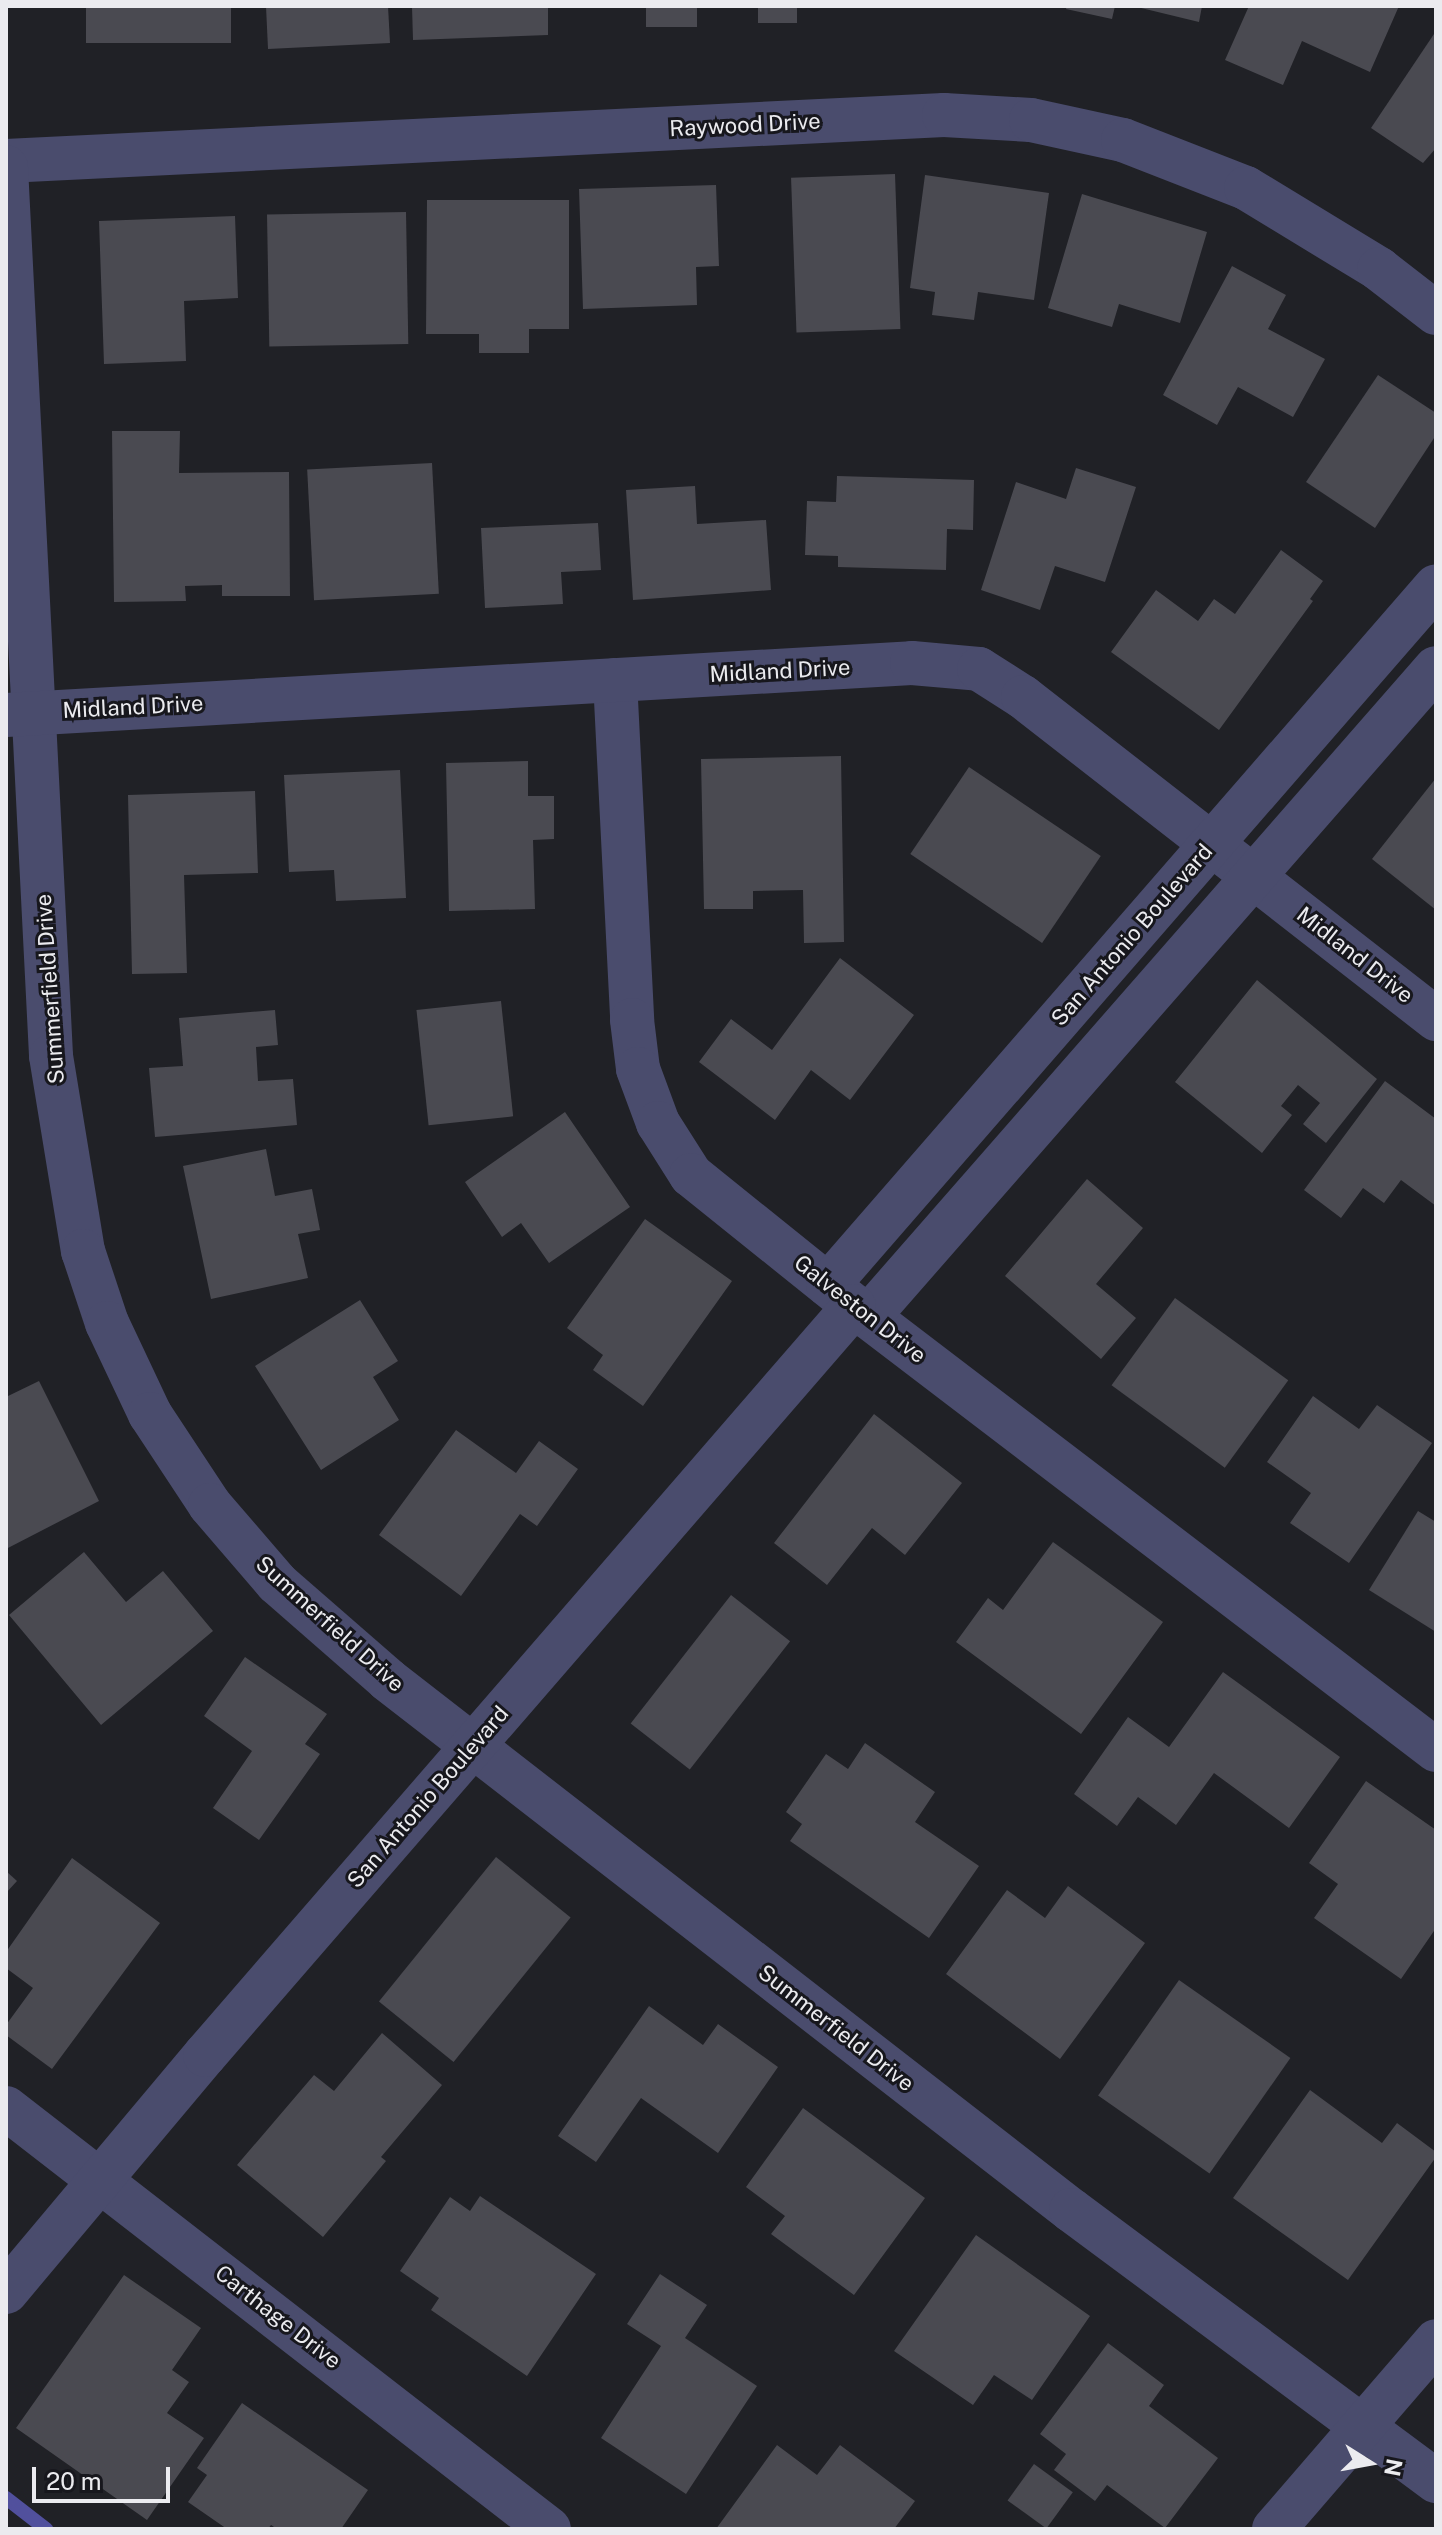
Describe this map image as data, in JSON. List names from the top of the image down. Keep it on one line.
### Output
{"streets":{"street":["Raywood Drive","Midland Drive","San Antonio Boulevard","Summerfield Drive","Galveston Drive","Carthage Drive"]},"crossings":[["Raywood Drive","Summerfield Drive"],["Midland Drive","San Antonio Boulevard"],["Midland Drive","Summerfield Drive"],["Midland Drive","Galveston Drive"],["San Antonio Boulevard","Summerfield Drive"],["San Antonio Boulevard","Galveston Drive"],["San Antonio Boulevard","Carthage Drive"]],"scale_bar":"20 m","north":"right"}
